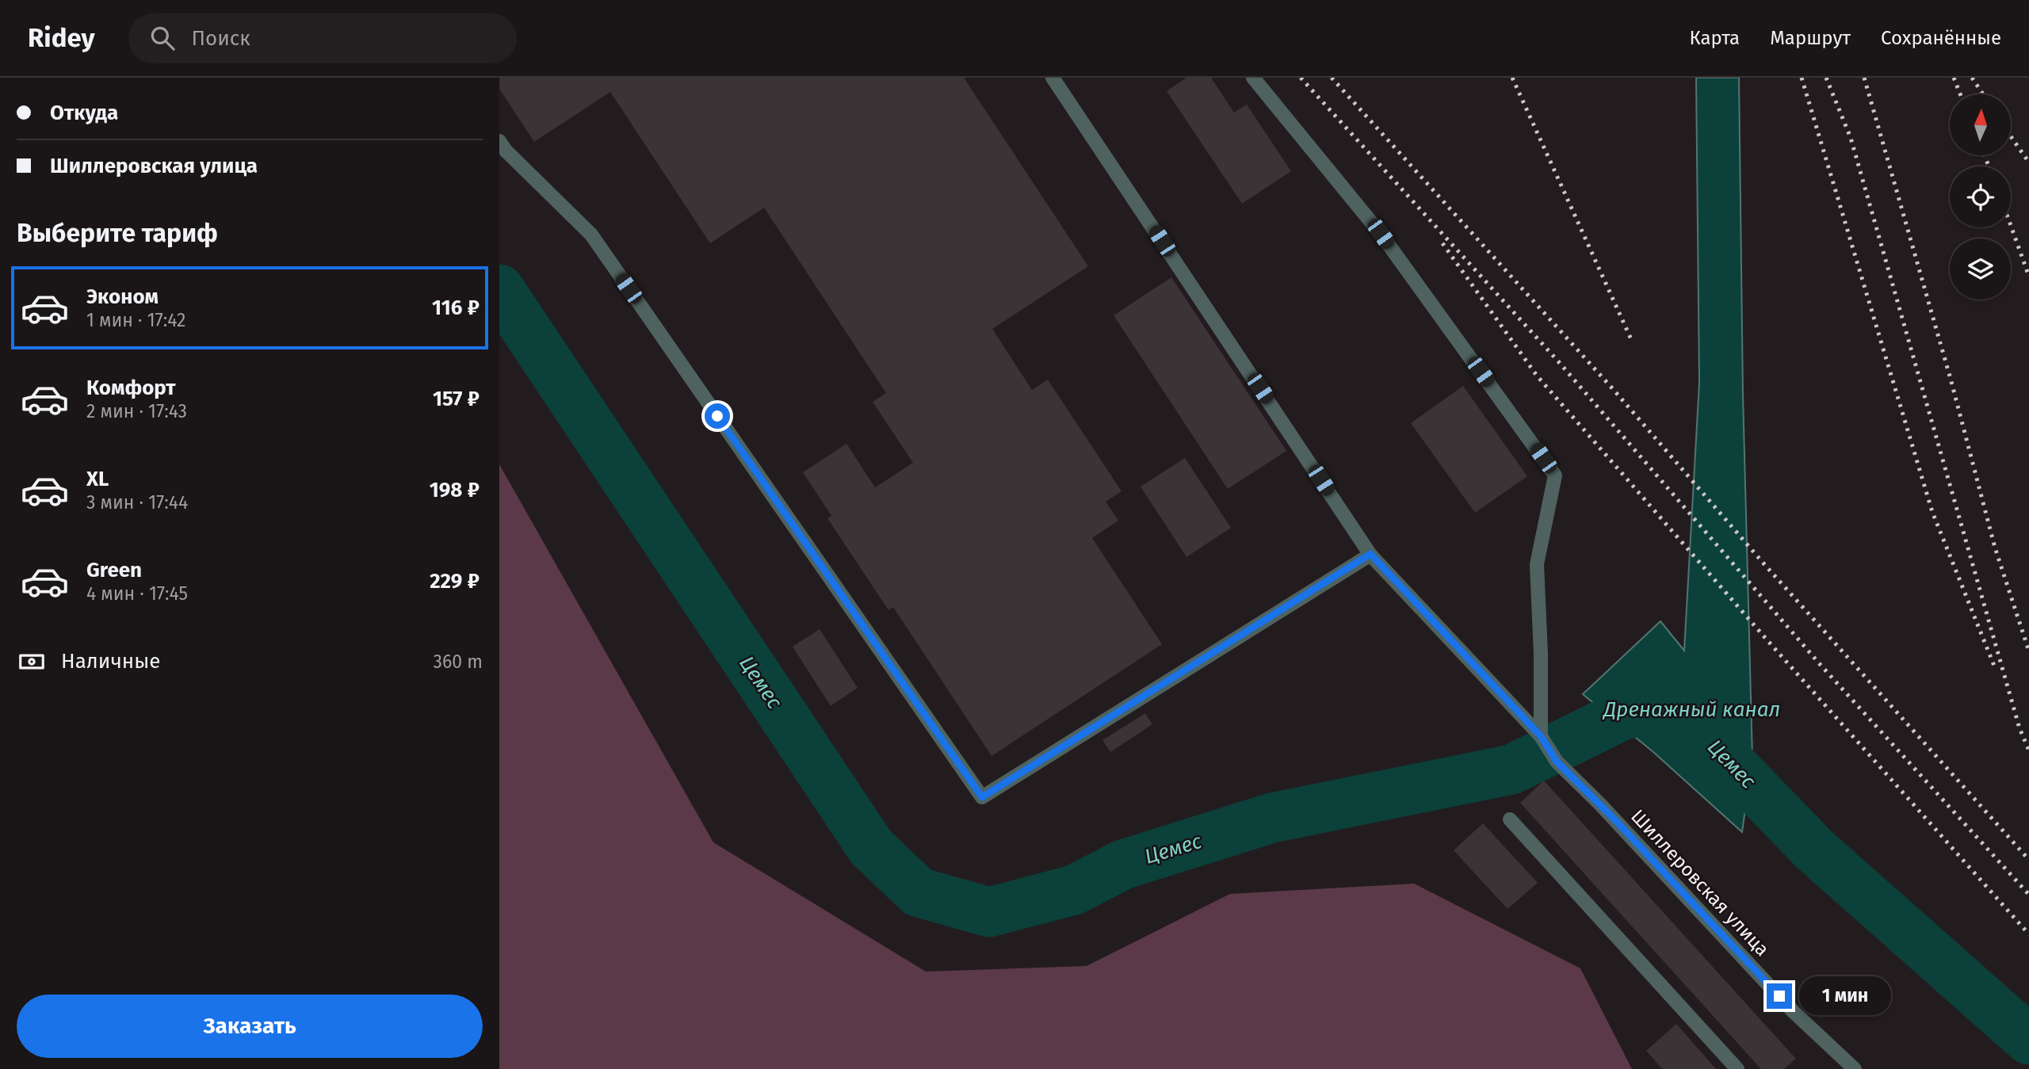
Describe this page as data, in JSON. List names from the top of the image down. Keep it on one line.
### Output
{"streets":{"street":["Шиллеровская улица"]},"water":["Цемес","Дренажный канал"],"north":"top","page":{"header":"Ridey","search":"Поиск","nav":["Карта","Маршрут","Сохранённые"],"banner":["Откуда","Шиллеровская улица"],"heading":"Выберите тариф","list":[{"name":"Эконом","note":"1 мин · 17:42","value":"116 ₽"},{"name":"Комфорт","note":"2 мин · 17:43","value":"157 ₽"},{"name":"XL","note":"3 мин · 17:44","value":"198 ₽"},{"name":"Green","note":"4 мин · 17:45","value":"229 ₽"}],"pay":["Наличные","360 m"],"bubble":"1 мин","buttons":"Заказать"}}
